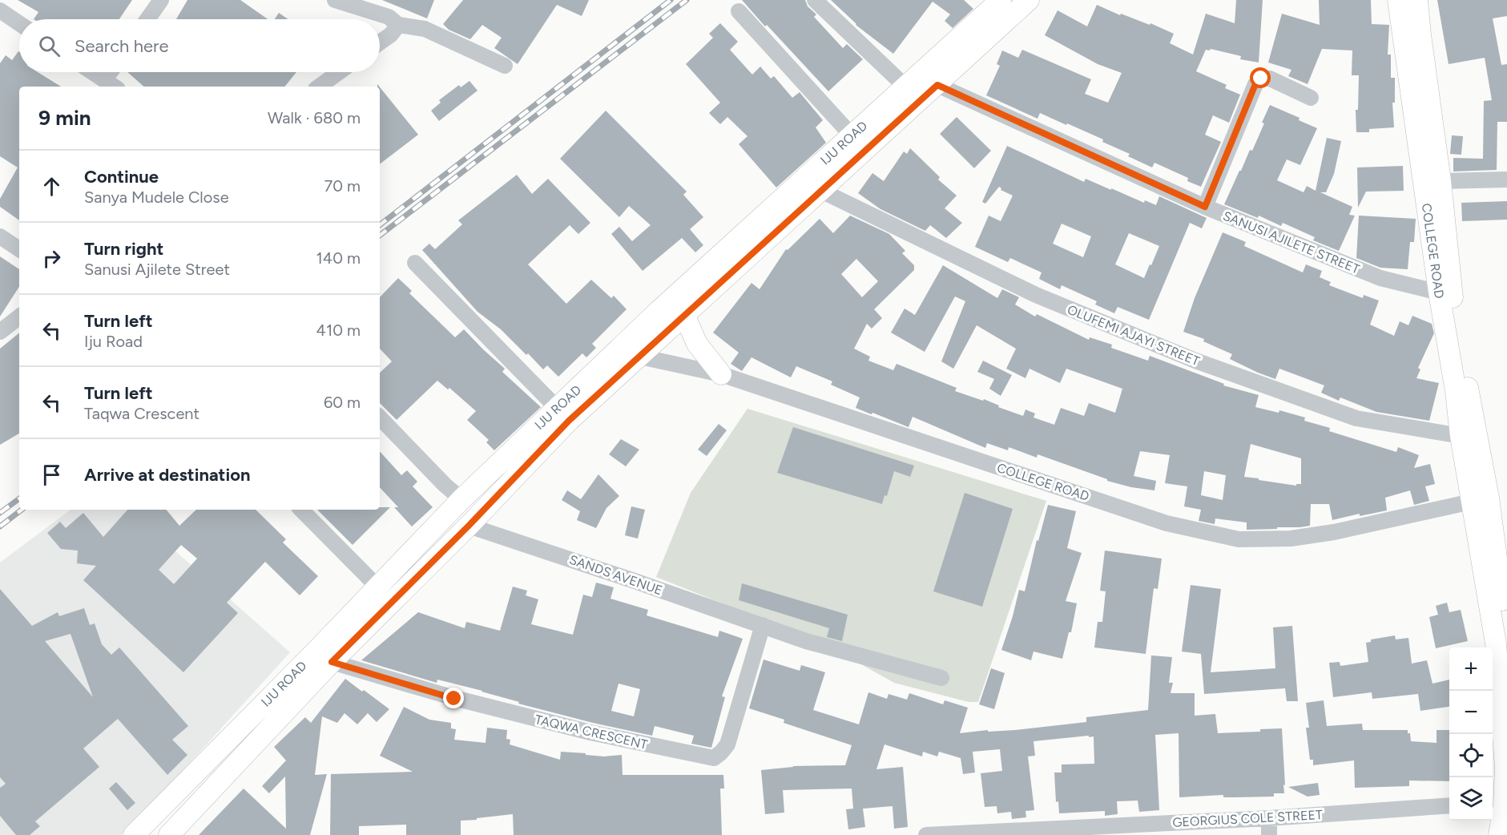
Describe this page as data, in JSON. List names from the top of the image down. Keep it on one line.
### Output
{"streets":{"main road":["IJU ROAD","COLLEGE ROAD"],"street":["SANUSI AJILETE STREET","OLUFEMI AJAYI STREET","SANDS AVENUE","TAQWA CRESCENT","GEORGIUS COLE STREET"]},"crossings":[["IJU ROAD","SANUSI AJILETE STREET"],["IJU ROAD","COLLEGE ROAD"],["IJU ROAD","OLUFEMI AJAYI STREET"],["IJU ROAD","SANDS AVENUE"],["IJU ROAD","TAQWA CRESCENT"],["SANUSI AJILETE STREET","COLLEGE ROAD"],["COLLEGE ROAD","OLUFEMI AJAYI STREET"],["SANDS AVENUE","TAQWA CRESCENT"]],"page":{"search":"Search here","heading":["9 min","Walk · 680 m"],"list":[["Continue","Sanya Mudele Close","70 m"],["Turn right","Sanusi Ajilete Street","140 m"],["Turn left","Iju Road","410 m"],["Turn left","Taqwa Crescent","60 m"],"Arrive at destination"],"map_buttons":["+","−"]}}
